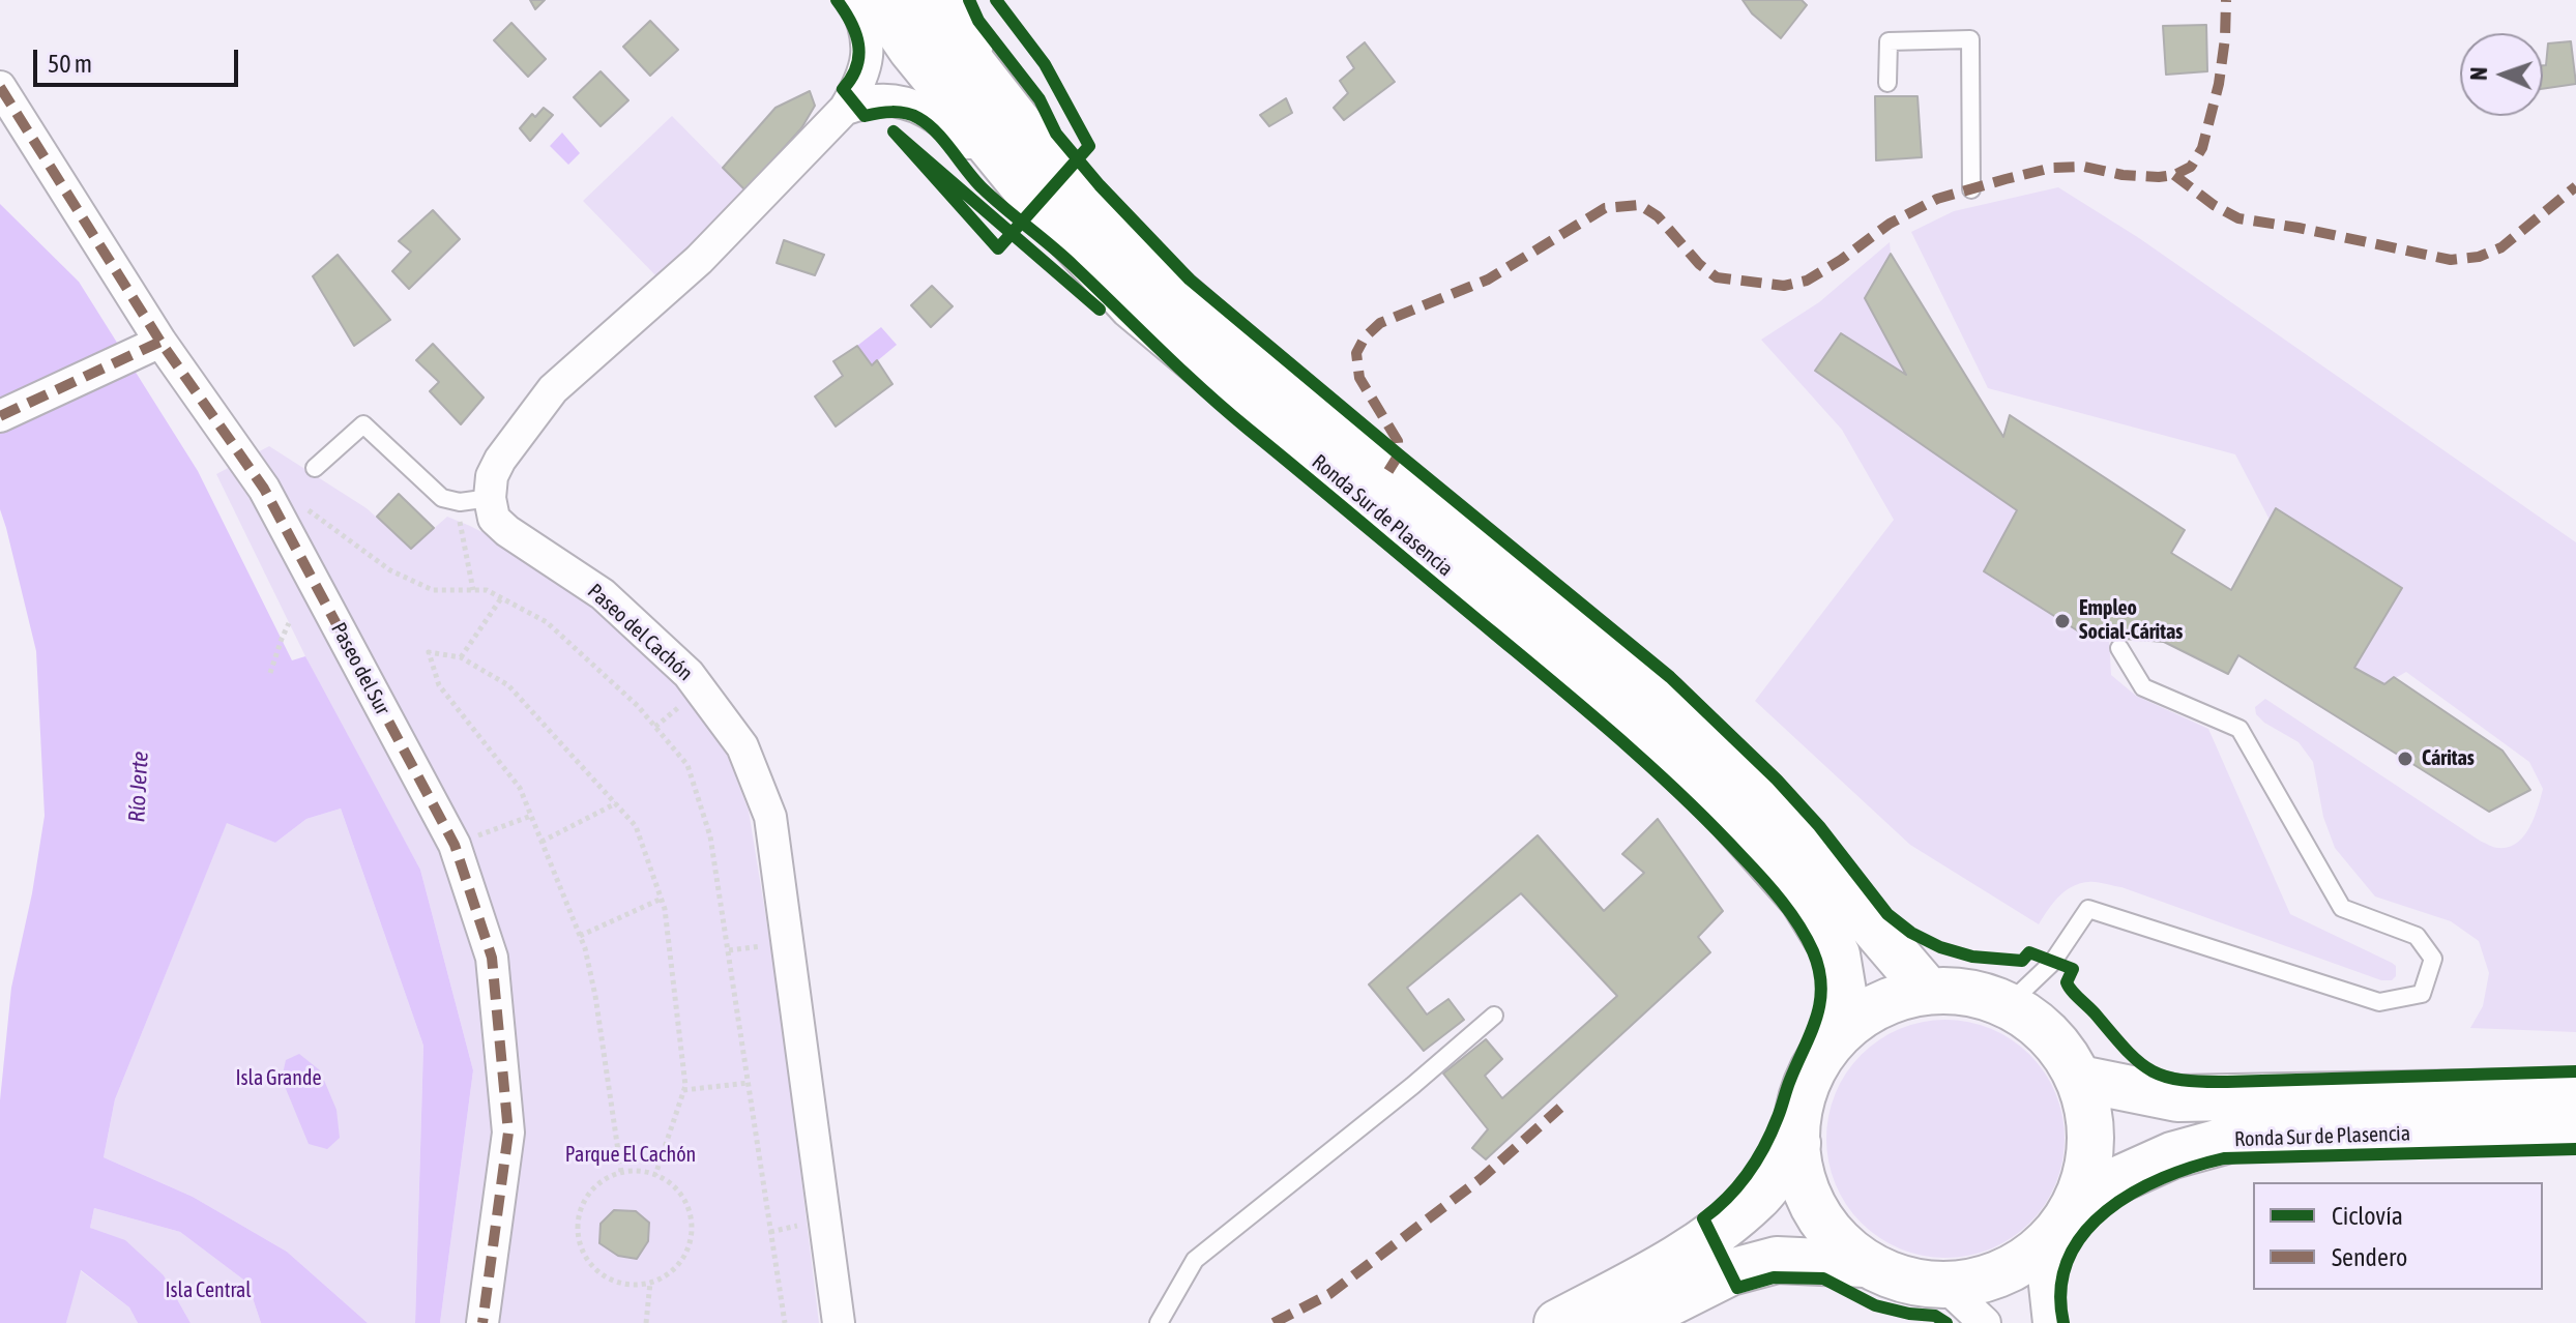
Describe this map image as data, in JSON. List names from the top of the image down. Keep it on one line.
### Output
{"streets":{"main road":["Ronda Sur de Plasencia"],"street":["Paseo del Cachón","Paseo del Sur"]},"water":["Río Jerte"],"parks":["Isla Grande","Parque El Cachón","Isla Central"],"places":["Empleo Social-Cáritas","Cáritas"],"legend":["Ciclovía","Sendero"],"scale_bar":"50 m","north":"left"}
